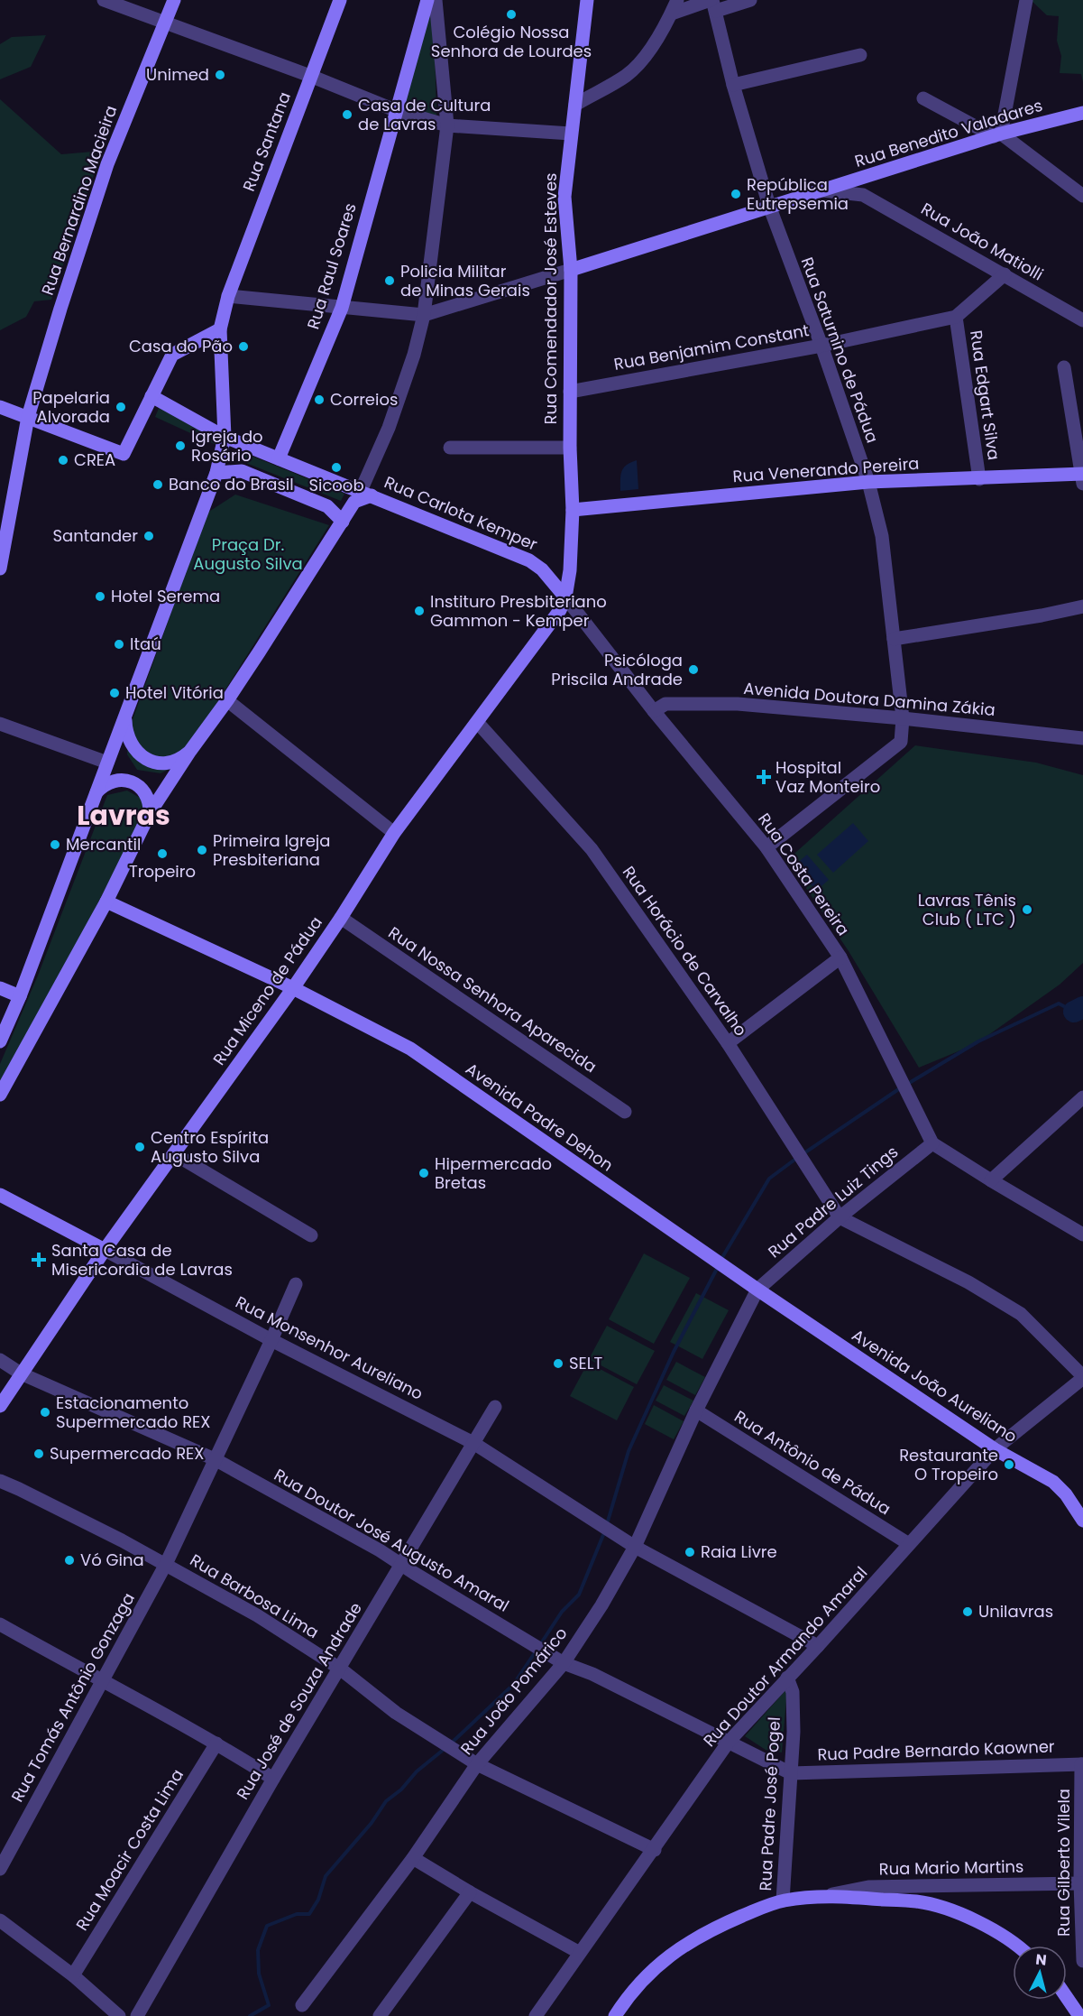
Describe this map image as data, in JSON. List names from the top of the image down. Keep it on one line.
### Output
{"streets":{"main road":["Rua Benedito Valadares","Rua Santana","Rua Bernardino Macieira","Rua Raul Soares","Rua Comendador José Esteves","Rua Venerando Pereira","Rua Carlota Kemper","Rua Miceno de Pádua","Avenida Padre Dehon","Rua Monsenhor Aureliano","Avenida João Aureliano"],"street":["Rua João Matiolli","Rua Benjamim Constant","Rua Saturnino de Pádua","Rua Edgart Silva","Avenida Doutora Damina Zákia","Rua Costa Pereira","Rua Horácio de Carvalho","Rua Nossa Senhora Aparecida","Rua Padre Luiz Tings","Rua Antônio de Pádua","Rua Doutor José Augusto Amaral","Rua Barbosa Lima","Rua Doutor Armando Amaral","Rua João Pomárico","Rua Tomás Antônio Gonzaga","Rua José de Souza Andrade","Rua Padre Bernardo Kaowner","Rua Padre José Pogel","Rua Moacir Costa Lima","Rua Gilberto Vilela","Rua Mario Martins"]},"crossings":[["Rua Benedito Valadares","Rua Santana"],["Rua Benedito Valadares","Rua João Matiolli"],["Rua Benedito Valadares","Rua Raul Soares"],["Rua Benedito Valadares","Rua Comendador José Esteves"],["Rua Benedito Valadares","Rua Saturnino de Pádua"],["Rua Santana","Rua Carlota Kemper"],["Rua João Matiolli","Rua Benjamim Constant"],["Rua Raul Soares","Rua Carlota Kemper"],["Rua Comendador José Esteves","Rua Benjamim Constant"],["Rua Comendador José Esteves","Rua Venerando Pereira"],["Rua Comendador José Esteves","Rua Carlota Kemper"],["Rua Comendador José Esteves","Rua Costa Pereira"],["Rua Comendador José Esteves","Rua Miceno de Pádua"],["Rua Benjamim Constant","Rua Saturnino de Pádua"],["Rua Benjamim Constant","Rua Edgart Silva"],["Rua Saturnino de Pádua","Rua Venerando Pereira"],["Rua Saturnino de Pádua","Avenida Doutora Damina Zákia"],["Rua Saturnino de Pádua","Rua Costa Pereira"],["Rua Edgart Silva","Rua Venerando Pereira"],["Rua Carlota Kemper","Rua Costa Pereira"],["Rua Carlota Kemper","Rua Miceno de Pádua"],["Avenida Doutora Damina Zákia","Rua Costa Pereira"],["Rua Costa Pereira","Rua Miceno de Pádua"],["Rua Costa Pereira","Rua Padre Luiz Tings"],["Rua Horácio de Carvalho","Rua Miceno de Pádua"],["Rua Horácio de Carvalho","Rua Padre Luiz Tings"],["Rua Miceno de Pádua","Rua Nossa Senhora Aparecida"],["Rua Miceno de Pádua","Avenida Padre Dehon"],["Rua Miceno de Pádua","Rua Monsenhor Aureliano"],["Rua Miceno de Pádua","Rua Doutor José Augusto Amaral"],["Avenida Padre Dehon","Rua Padre Luiz Tings"],["Avenida Padre Dehon","Avenida João Aureliano"],["Avenida Padre Dehon","Rua João Pomárico"],["Rua Padre Luiz Tings","Avenida João Aureliano"],["Rua Padre Luiz Tings","Rua João Pomárico"],["Rua Monsenhor Aureliano","Rua Doutor Armando Amaral"],["Rua Monsenhor Aureliano","Rua João Pomárico"],["Rua Monsenhor Aureliano","Rua Tomás Antônio Gonzaga"],["Rua Monsenhor Aureliano","Rua José de Souza Andrade"],["Avenida João Aureliano","Rua Doutor Armando Amaral"],["Avenida João Aureliano","Rua João Pomárico"],["Rua Antônio de Pádua","Rua Doutor Armando Amaral"],["Rua Antônio de Pádua","Rua João Pomárico"],["Rua Doutor José Augusto Amaral","Rua Doutor Armando Amaral"],["Rua Doutor José Augusto Amaral","Rua João Pomárico"],["Rua Doutor José Augusto Amaral","Rua Tomás Antônio Gonzaga"],["Rua Doutor José Augusto Amaral","Rua José de Souza Andrade"],["Rua Doutor José Augusto Amaral","Rua Padre Bernardo Kaowner"],["Rua Doutor José Augusto Amaral","Rua Padre José Pogel"],["Rua Barbosa Lima","Rua Doutor Armando Amaral"],["Rua Barbosa Lima","Rua João Pomárico"],["Rua Barbosa Lima","Rua Tomás Antônio Gonzaga"],["Rua Barbosa Lima","Rua José de Souza Andrade"],["Rua Doutor Armando Amaral","Rua Padre José Pogel"],["Rua Padre Bernardo Kaowner","Rua Padre José Pogel"],["Rua Padre Bernardo Kaowner","Rua Gilberto Vilela"],["Rua Gilberto Vilela","Rua Mario Martins"]],"districts":["Lavras"],"parks":["Praça Dr. Augusto Silva"],"places":{"other":["Colégio Nossa Senhora de Lourdes","Unimed","Casa de Cultura de Lavras","República Eutrepsemia","Policia Militar de Minas Gerais","Casa do Pão","Correios","Papelaria Alvorada","Igreja do Rosário","CREA","Sicoob","Banco do Brasil","Santander","Hotel Serema","Instituro Presbiteriano Gammon - Kemper","Itaú","Psicóloga Priscila Andrade","Hotel Vitória","Mercantil","Primeira Igreja Presbiteriana","Tropeiro","Lavras Tênis Club ( LTC )","Centro Espírita Augusto Silva","Hipermercado Bretas","SELT","Estacionamento Supermercado REX","Supermercado REX","Restaurante O Tropeiro","Raia Livre","Vó Gina","Unilavras"],"health":["Hospital Vaz Monteiro","Santa Casa de Misericordia de Lavras"]},"north":"top"}
